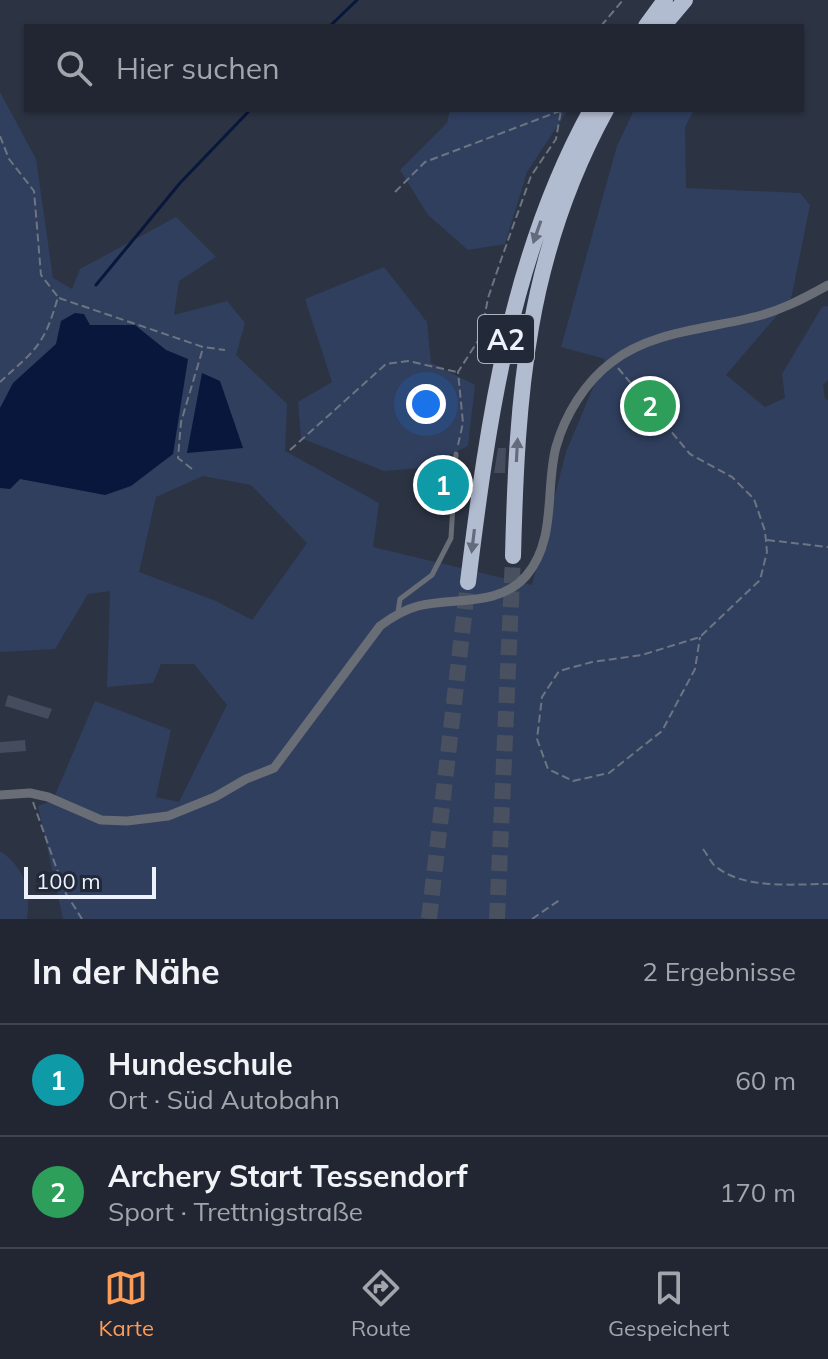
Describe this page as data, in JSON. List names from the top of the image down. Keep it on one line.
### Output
{"streets":{"highway":["A2"]},"scale_bar":"100 m","page":{"search":"Hier suchen","pins":["2","1"],"scale":"100 m","heading":["In der Nähe","2 Ergebnisse"],"list":[{"mark":"1","name":"Hundeschule","note":"Ort · Süd Autobahn","value":"60 m"},{"mark":"2","name":"Archery Start Tessendorf","note":"Sport · Trettnigstraße","value":"170 m"}],"nav":["Karte","Route","Gespeichert"]}}
